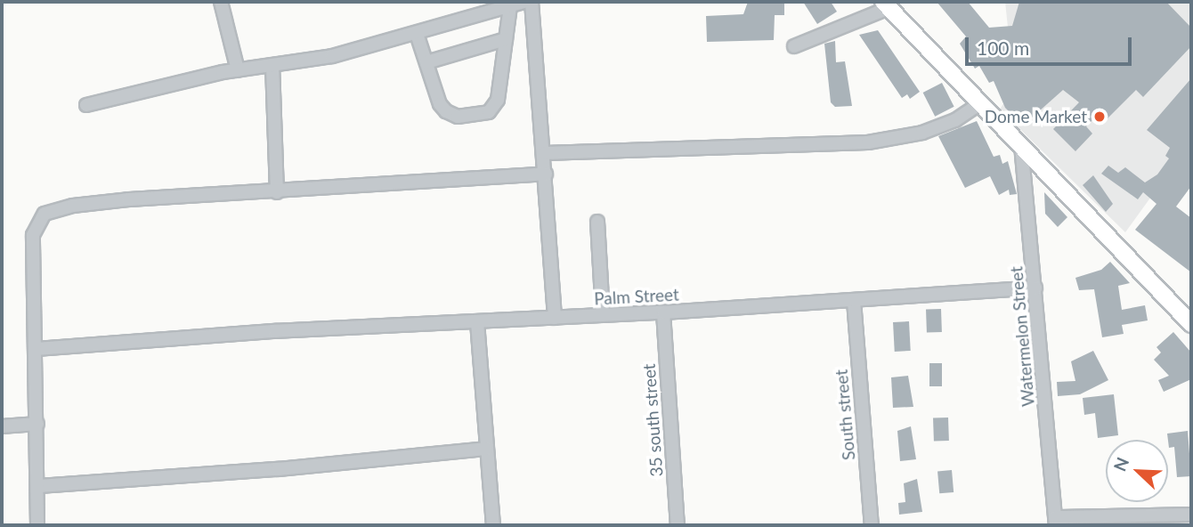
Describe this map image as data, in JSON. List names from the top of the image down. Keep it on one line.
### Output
{"streets":{"street":["Palm Street","Watermelon Street","South street","35 south street"]},"crossings":[["Palm Street","Watermelon Street"],["Palm Street","South street"],["Palm Street","35 south street"]],"places":["Dome Market"],"scale_bar":"100 m","north":"top left"}
